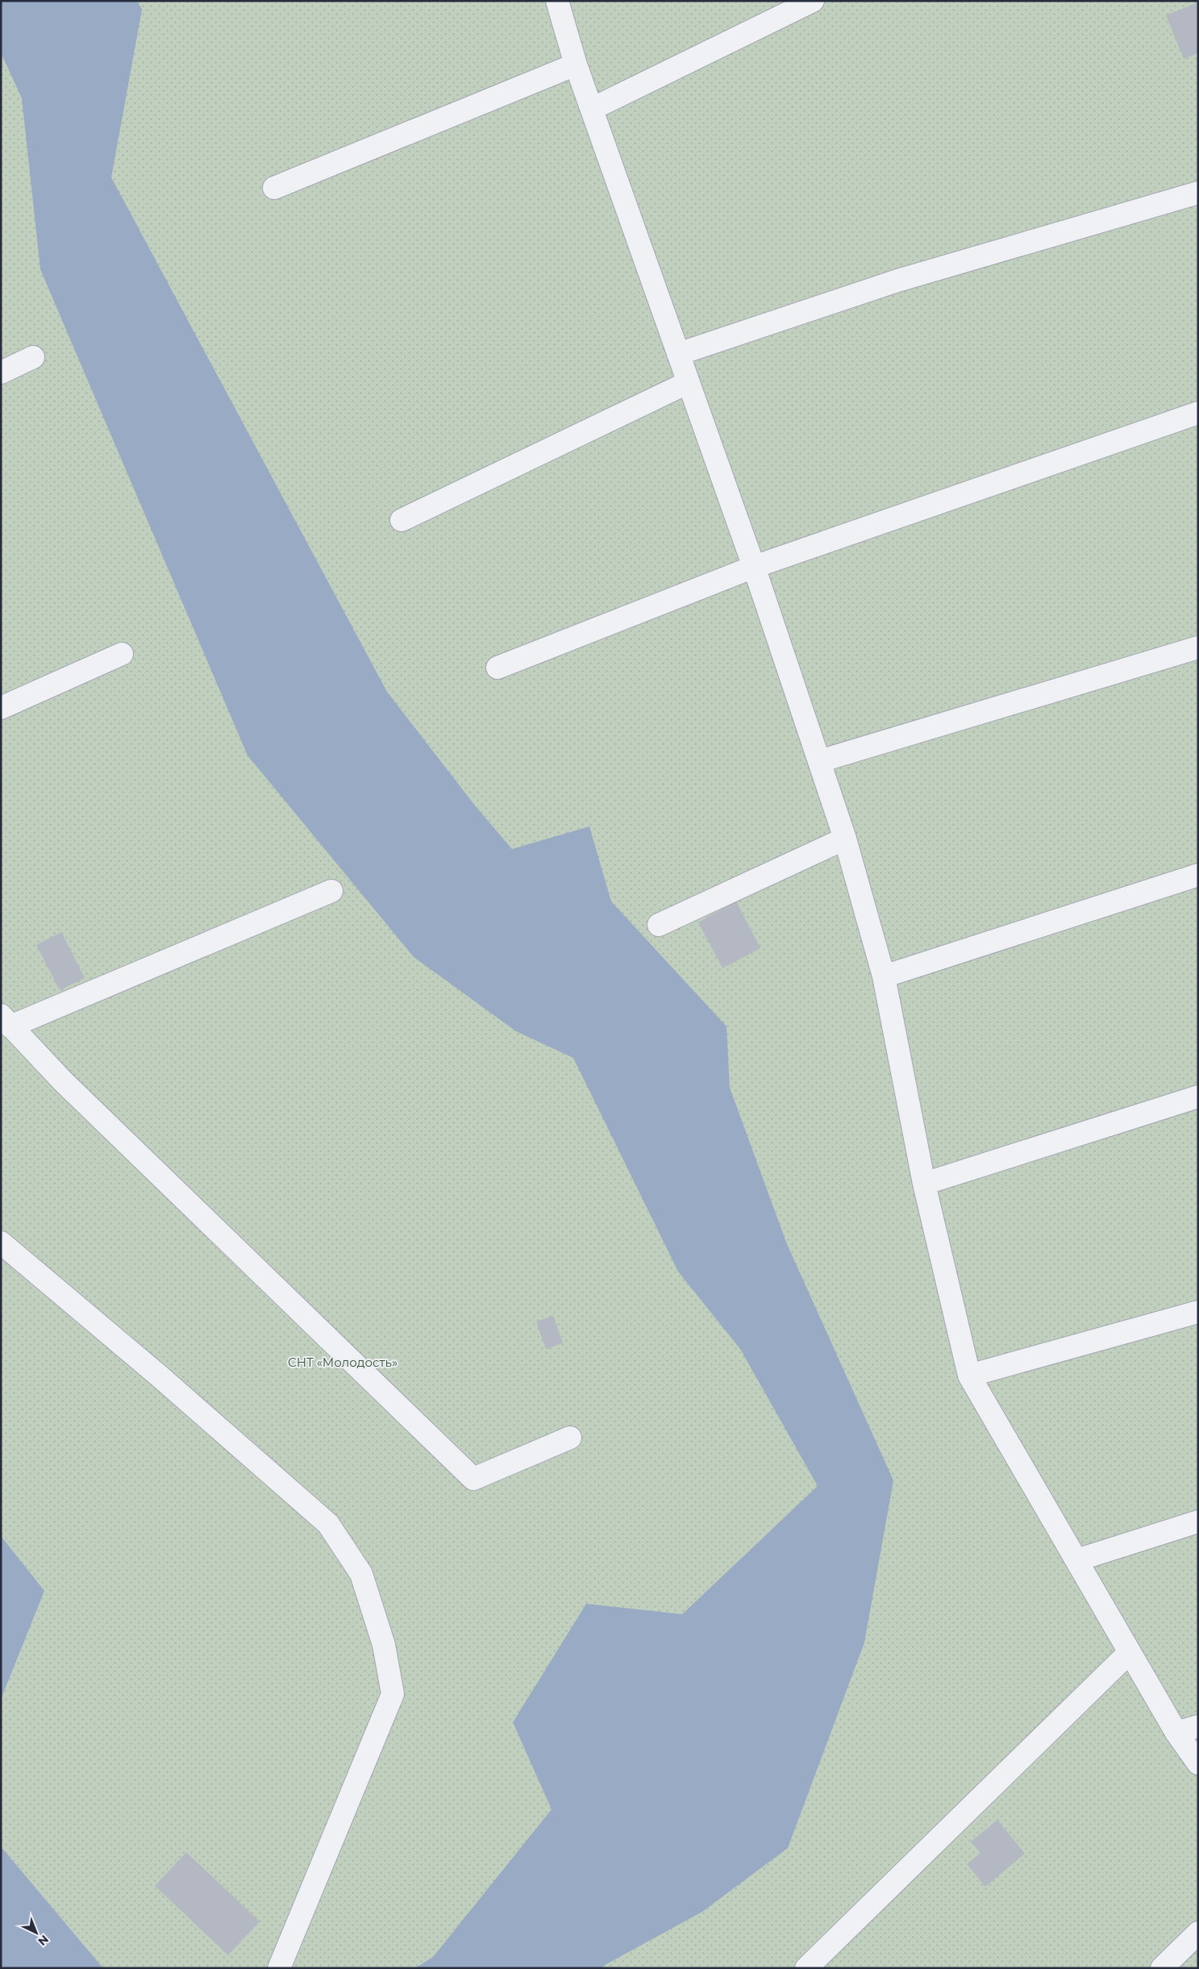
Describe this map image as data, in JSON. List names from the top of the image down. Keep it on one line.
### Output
{"parks":["СНТ «Молодость»"],"north":"bottom right"}
